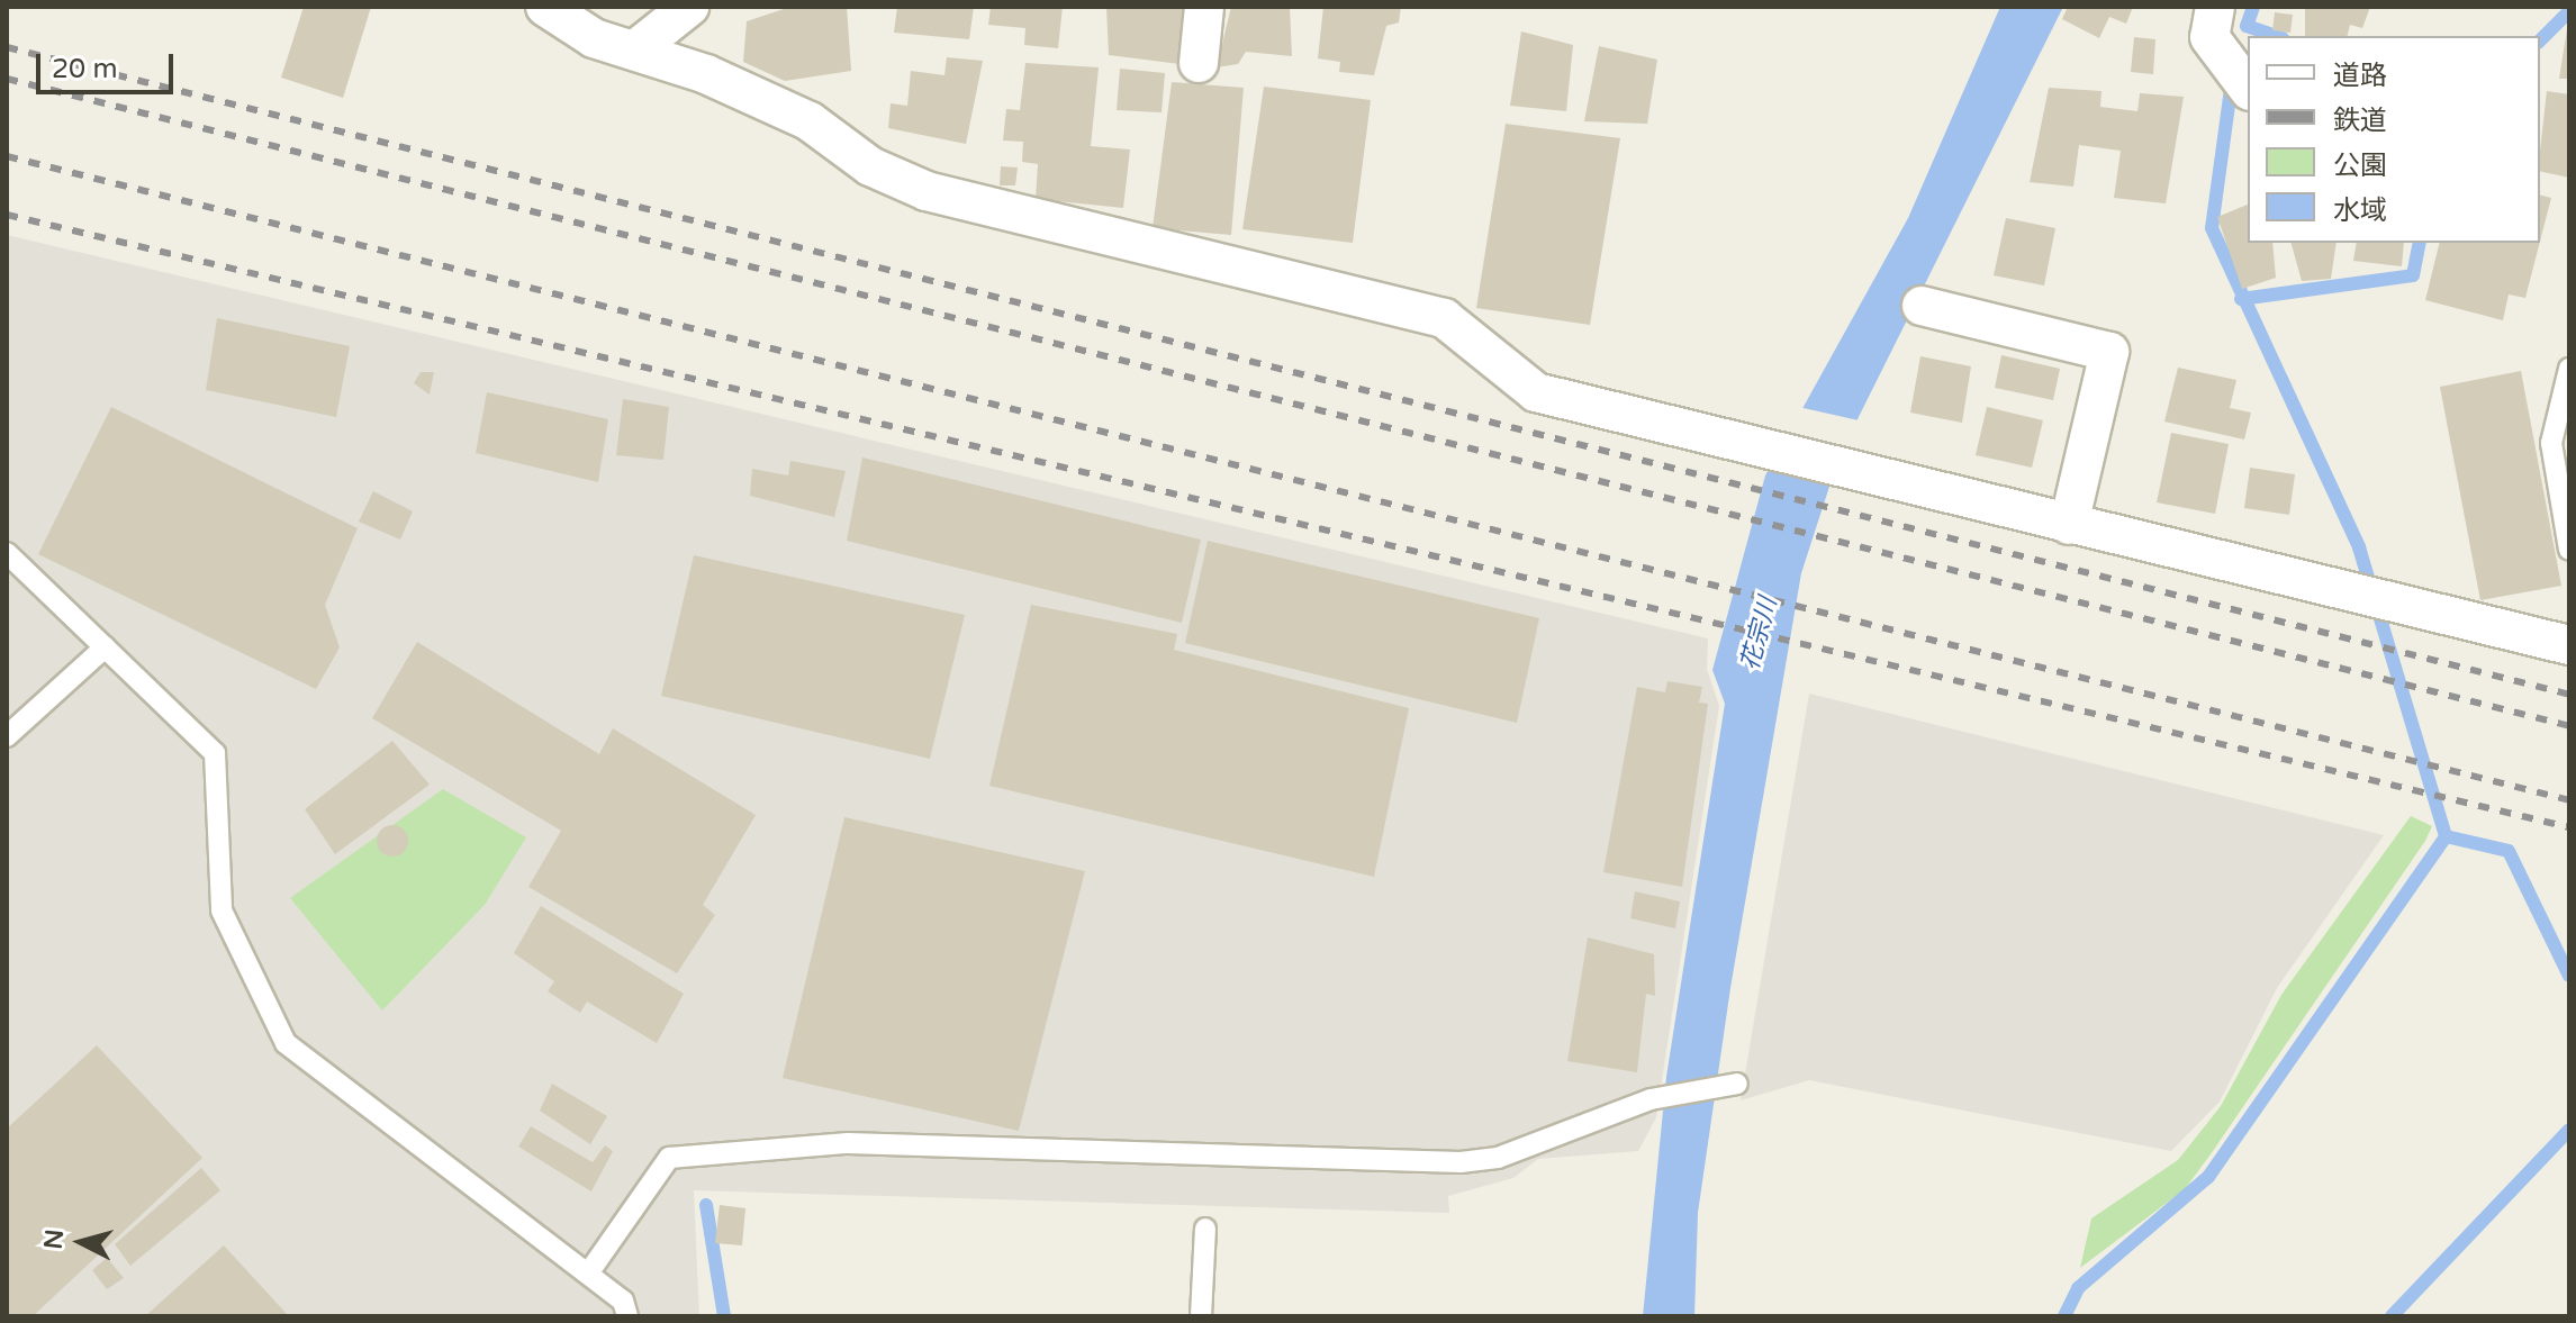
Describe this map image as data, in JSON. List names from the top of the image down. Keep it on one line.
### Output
{"water":["花宗川"],"legend":["道路","鉄道","公園","水域"],"scale_bar":"20 m","north":"left"}
